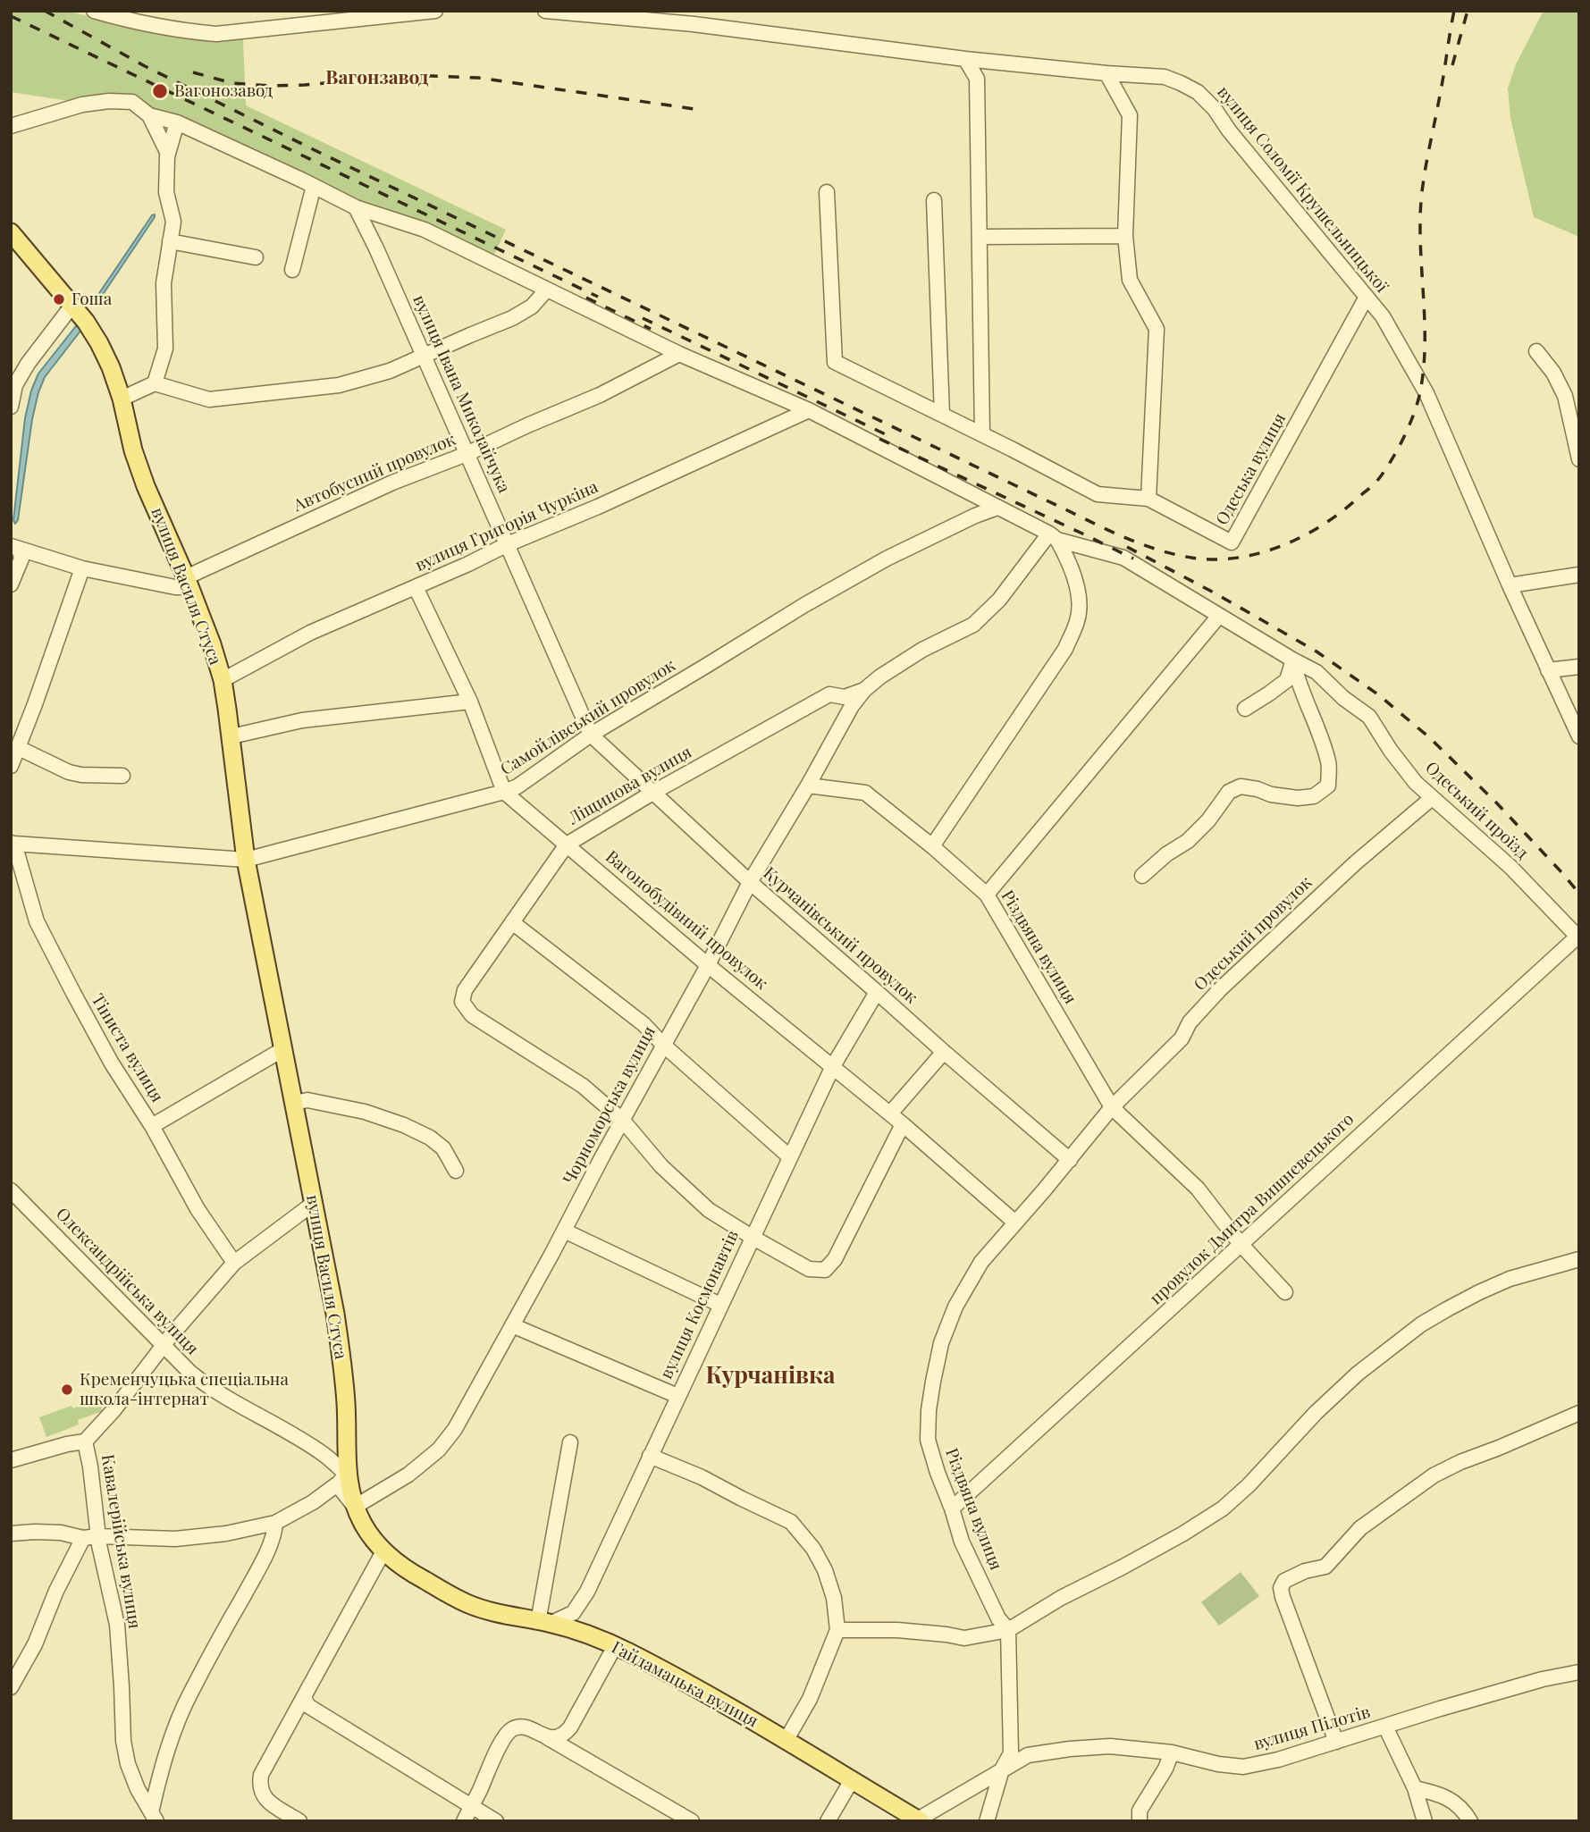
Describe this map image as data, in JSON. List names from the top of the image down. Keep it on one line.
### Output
{"streets":{"main road":["вулиця Василя Стуса","Гайдамацька вулиця"],"street":["вулиця Соломії Крушельницької","вулиця Івана Миколайчука","Одеська вулиця","Автобусний провулок","вулиця Григорія Чуркіна","Самойлівський провулок","Ліщинова вулиця","Одеський проїзд","Вагонобудівний провулок","Одеський провулок","Курчанівський провулок","Різдвяна вулиця","Тіниста вулиця","Чорноморська вулиця","провулок Дмитра Вишневецького","Олександрійська вулиця","вулиця Космонавтів","Кавалерійська вулиця","вулиця Пілотів"]},"crossings":[["вулиця Соломії Крушельницької","Одеська вулиця"],["вулиця Івана Миколайчука","Автобусний провулок"],["вулиця Івана Миколайчука","вулиця Григорія Чуркіна"],["вулиця Івана Миколайчука","Самойлівський провулок"],["вулиця Івана Миколайчука","Одеський проїзд"],["вулиця Івана Миколайчука","Курчанівський провулок"],["Автобусний провулок","вулиця Василя Стуса"],["Автобусний провулок","Одеський проїзд"],["вулиця Григорія Чуркіна","вулиця Василя Стуса"],["вулиця Григорія Чуркіна","Одеський проїзд"],["вулиця Григорія Чуркіна","Вагонобудівний провулок"],["вулиця Василя Стуса","Самойлівський провулок"],["вулиця Василя Стуса","Чорноморська вулиця"],["вулиця Василя Стуса","Олександрійська вулиця"],["вулиця Василя Стуса","Кавалерійська вулиця"],["вулиця Василя Стуса","Гайдамацька вулиця"],["Самойлівський провулок","Одеський проїзд"],["Самойлівський провулок","Вагонобудівний провулок"],["Самойлівський провулок","Курчанівський провулок"],["Самойлівський провулок","Тіниста вулиця"],["Ліщинова вулиця","Одеський проїзд"],["Ліщинова вулиця","Вагонобудівний провулок"],["Ліщинова вулиця","Курчанівський провулок"],["Ліщинова вулиця","Чорноморська вулиця"],["Ліщинова вулиця","вулиця Космонавтів"],["Одеський проїзд","Одеський провулок"],["Одеський проїзд","провулок Дмитра Вишневецького"],["Вагонобудівний провулок","Різдвяна вулиця"],["Вагонобудівний провулок","Чорноморська вулиця"],["Вагонобудівний провулок","вулиця Космонавтів"],["Одеський провулок","Різдвяна вулиця"],["Курчанівський провулок","Різдвяна вулиця"],["Курчанівський провулок","Чорноморська вулиця"],["Курчанівський провулок","вулиця Космонавтів"],["Різдвяна вулиця","Чорноморська вулиця"],["Різдвяна вулиця","провулок Дмитра Вишневецького"],["Тіниста вулиця","Кавалерійська вулиця"],["Чорноморська вулиця","Гайдамацька вулиця"],["Олександрійська вулиця","Кавалерійська вулиця"],["вулиця Космонавтів","Гайдамацька вулиця"],["Гайдамацька вулиця","вулиця Пілотів"]],"districts":["Вагонзавод","Курчанівка"],"places":["Вагонозавод","Гоша","Кременчуцька спеціальна школа-інтернат"]}
